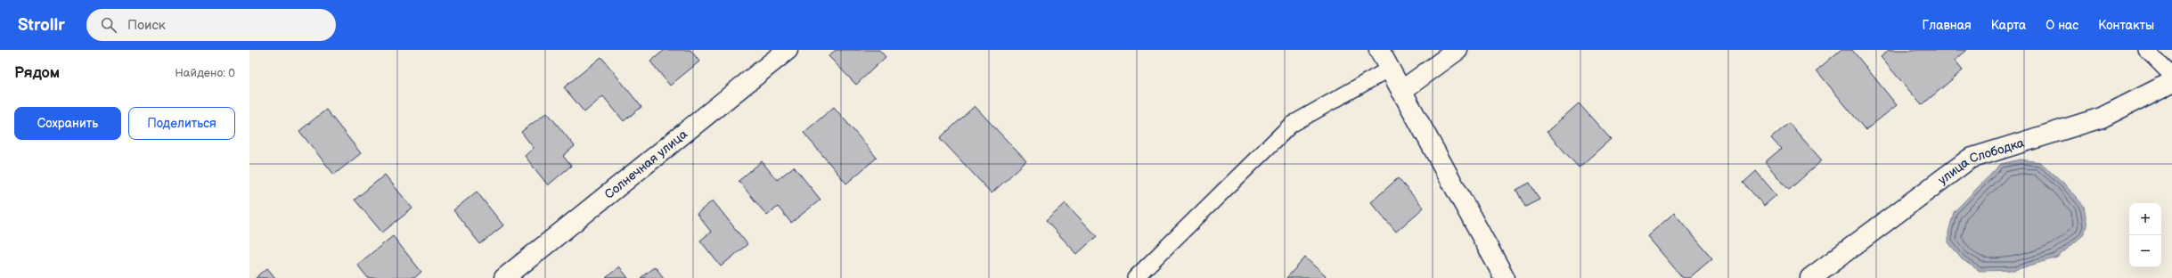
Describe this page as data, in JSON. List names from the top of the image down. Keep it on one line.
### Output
{"streets":{"street":["улица Слободка","Солнечная улица"]},"page":{"header":"Strollr","search":"Поиск","nav":["Главная","Карта","О нас","Контакты"],"heading":["Рядом","Найдено: 0"],"buttons":["Сохранить","Поделиться"],"map_buttons":["+","−"]}}
